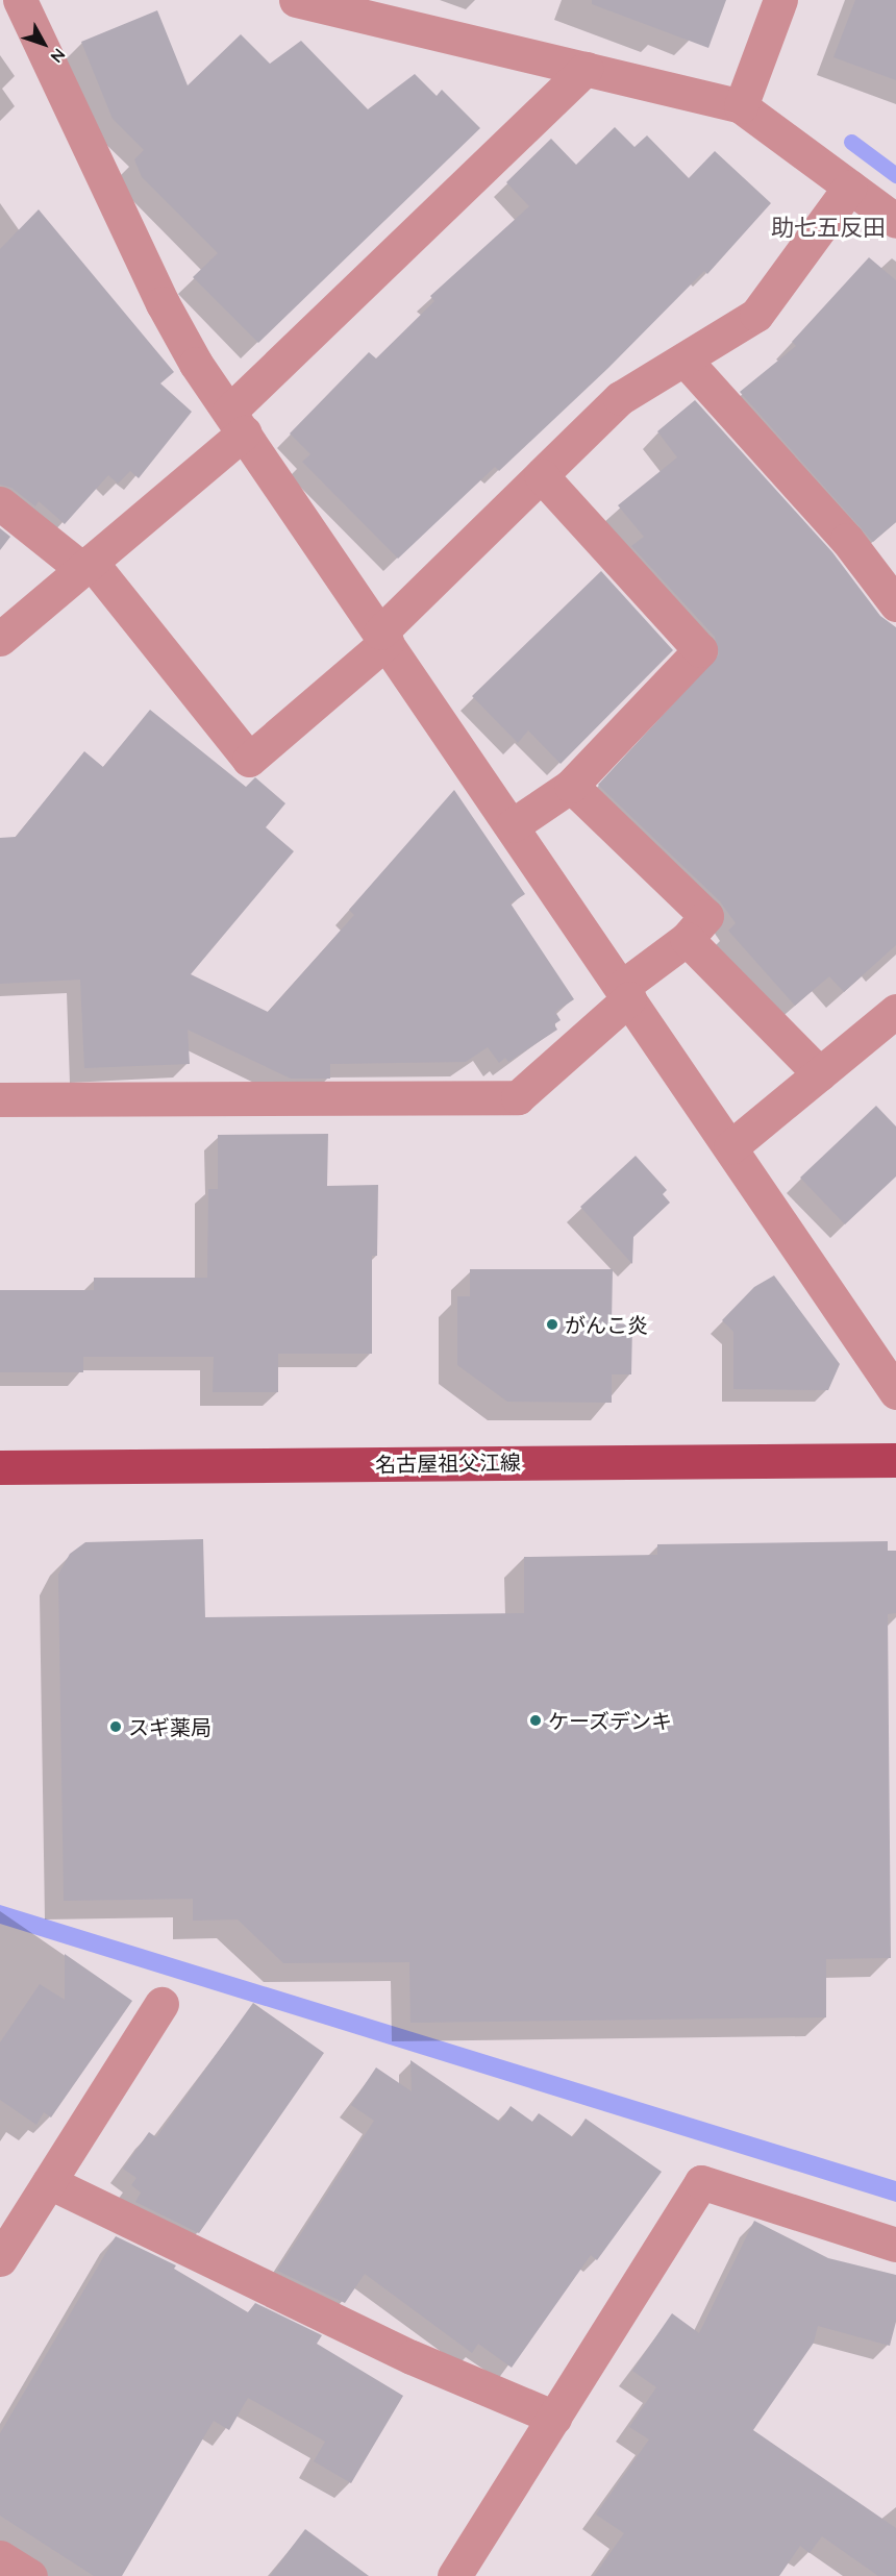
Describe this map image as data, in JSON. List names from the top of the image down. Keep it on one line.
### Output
{"streets":{"main road":["名古屋祖父江線"]},"districts":["助七五反田"],"places":["がんこ炎","ケーズデンキ","スギ薬局"],"north":"bottom right"}
